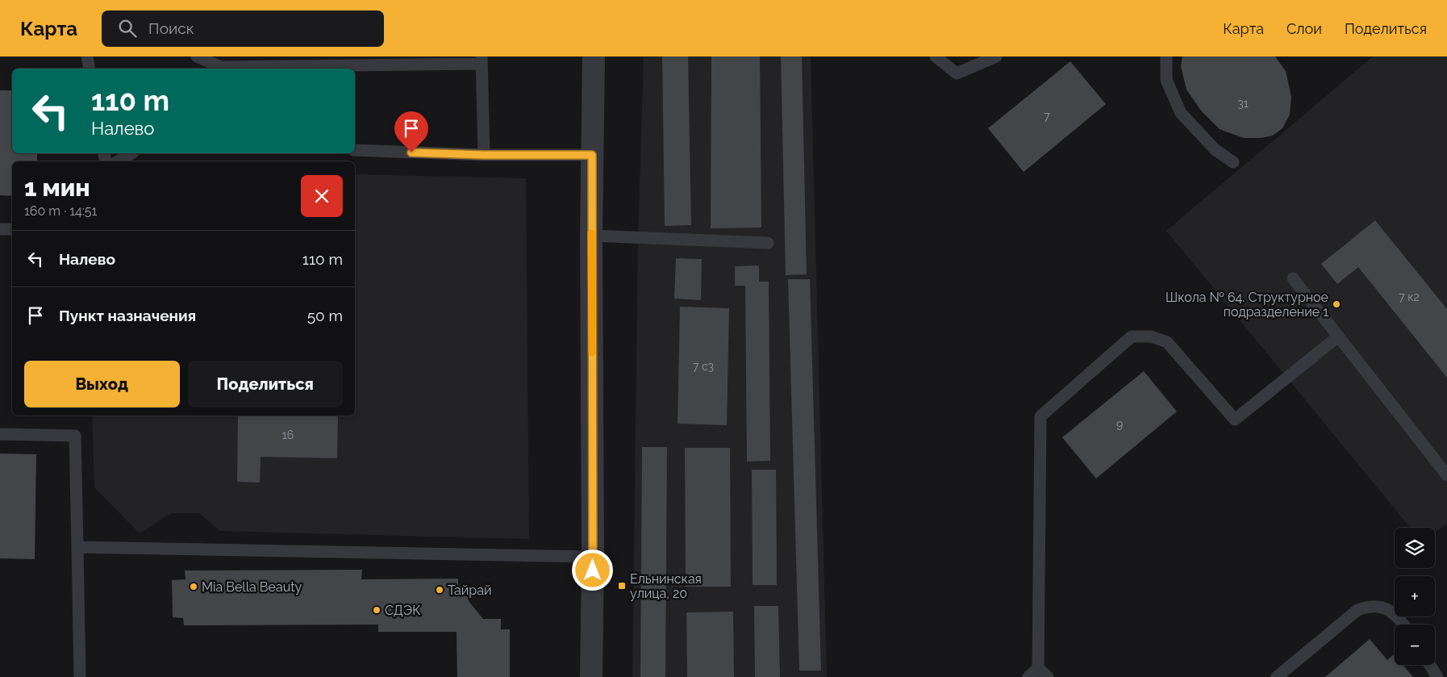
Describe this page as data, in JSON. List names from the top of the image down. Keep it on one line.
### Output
{"places":{"other":["Школа № 64. Структурное подразделение 1","Mia Bella Beauty","Тайрай","СДЭК"],"transit":["Ельнинская улица, 20"]},"house_numbers":["31","7","7 к2","7 с3","9","16"],"page":{"header":"Карта","search":"Поиск","nav":["Карта","Слои","Поделиться"],"turn":["110 m","Налево"],"heading":["1 мин","160 m · 14:51"],"list":[{"name":"Налево","value":"110 m"},{"name":"Пункт назначения","value":"50 m"}],"buttons":["Выход","Поделиться"],"map_buttons":["+","−"]}}
